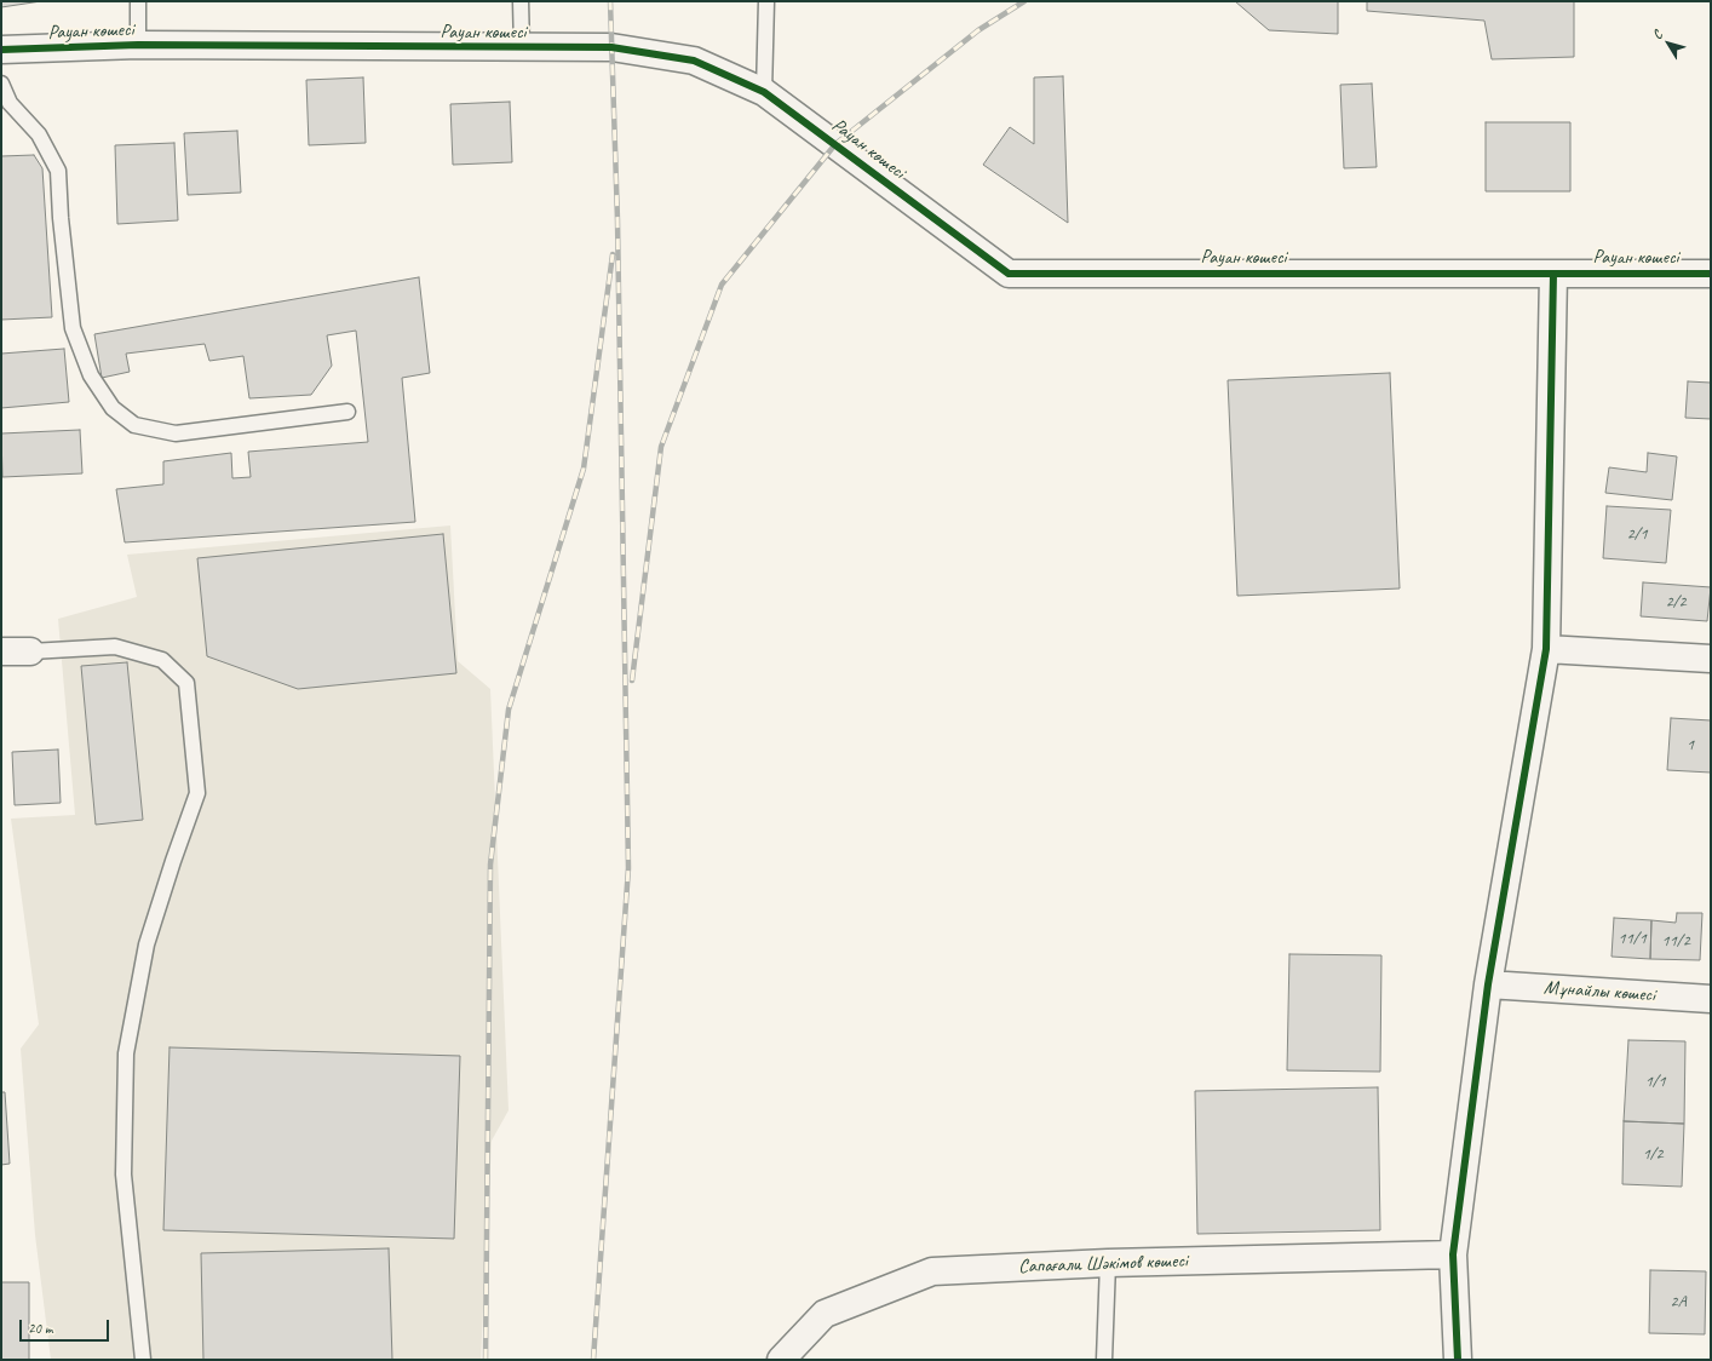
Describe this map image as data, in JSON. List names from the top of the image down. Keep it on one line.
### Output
{"streets":{"street":["Рауан көшесі","Мұнайлы көшесі","Сапағали Шәкімов көшесі"]},"house_numbers":["2/1","2/2","1","11/1","11/2","1/1","1/2","2А"],"scale_bar":"20 m","north":"top left"}
